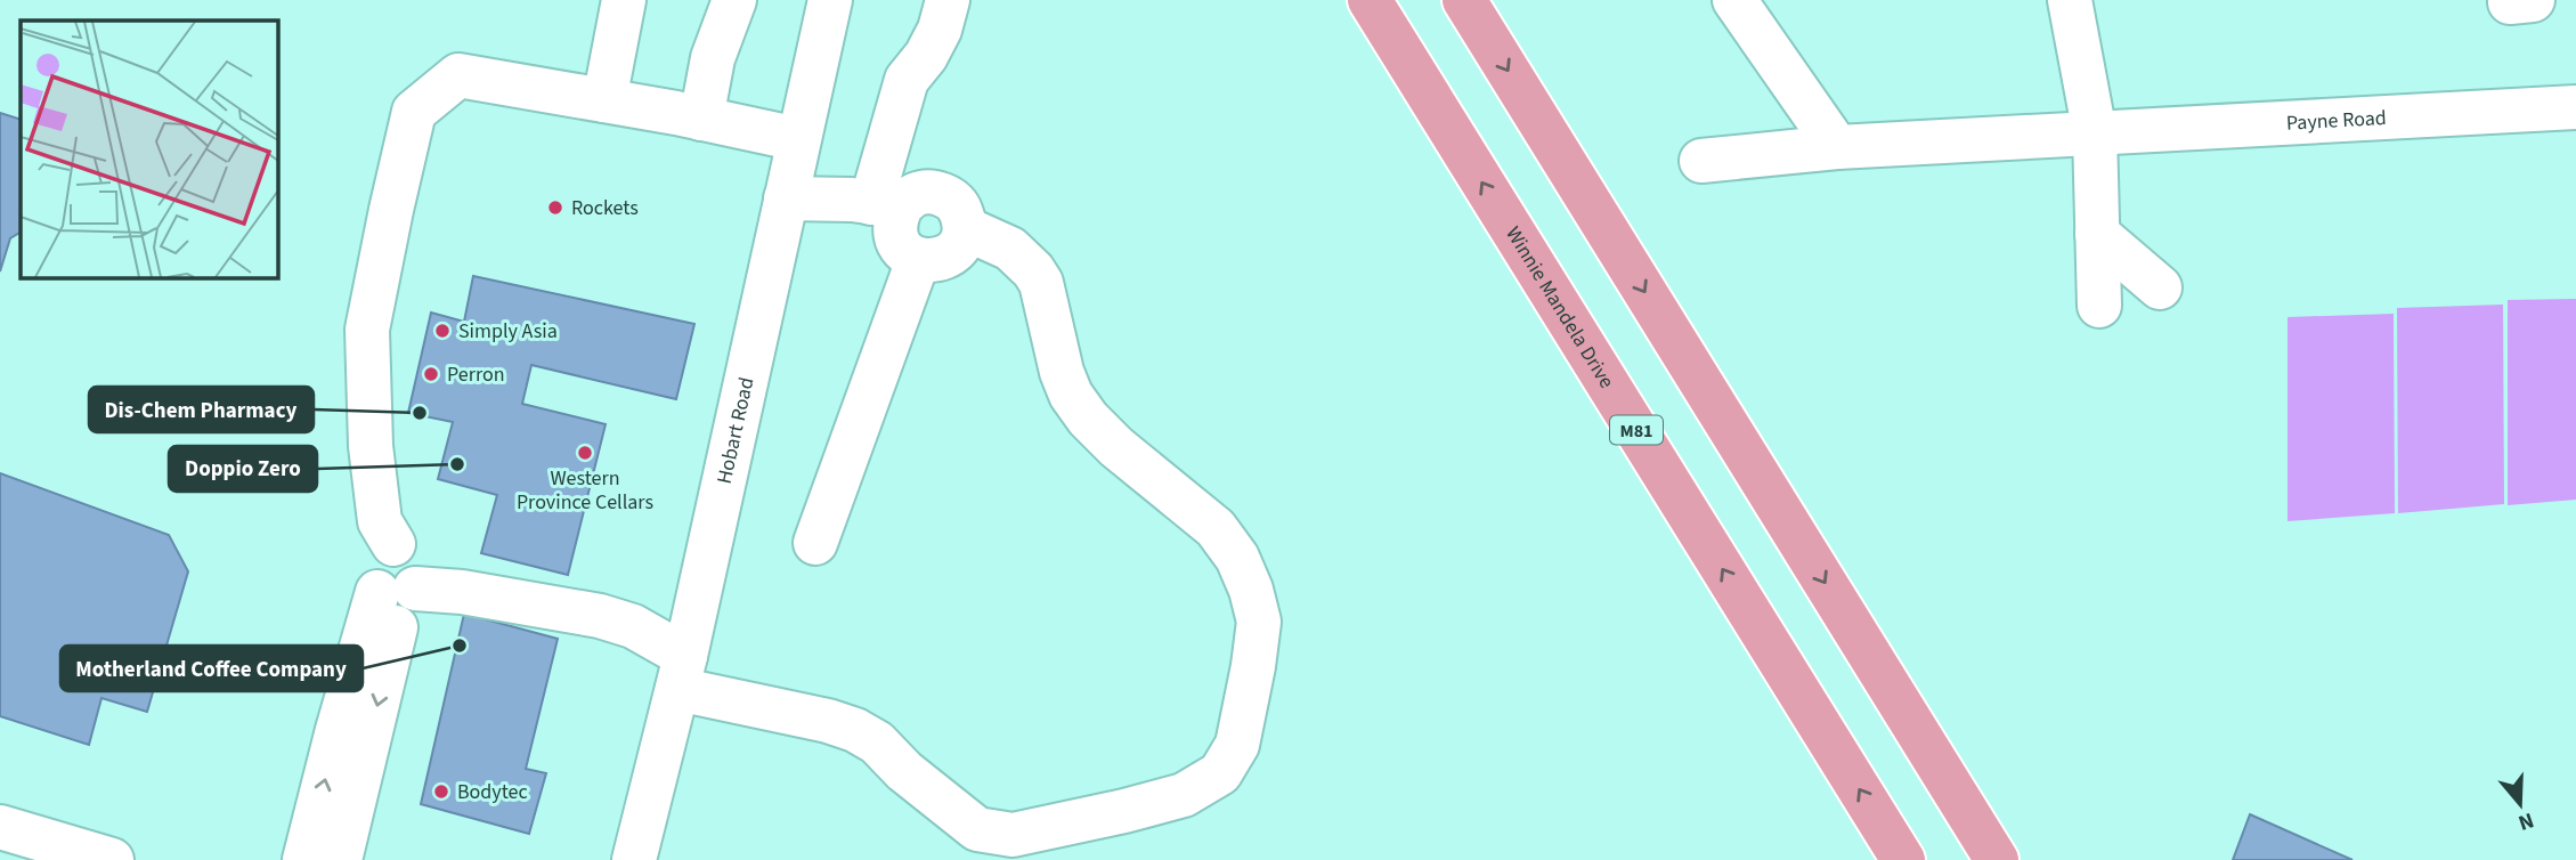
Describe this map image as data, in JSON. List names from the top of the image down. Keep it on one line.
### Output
{"streets":{"main road":["Winnie Mandela Drive","M81"],"street":["Payne Road","Hobart Road"]},"places":["Rockets","Simply Asia","Perron","Dis-Chem Pharmacy","Western Province Cellars","Doppio Zero","Motherland Coffee Company","Bodytec"],"north":"bottom"}
